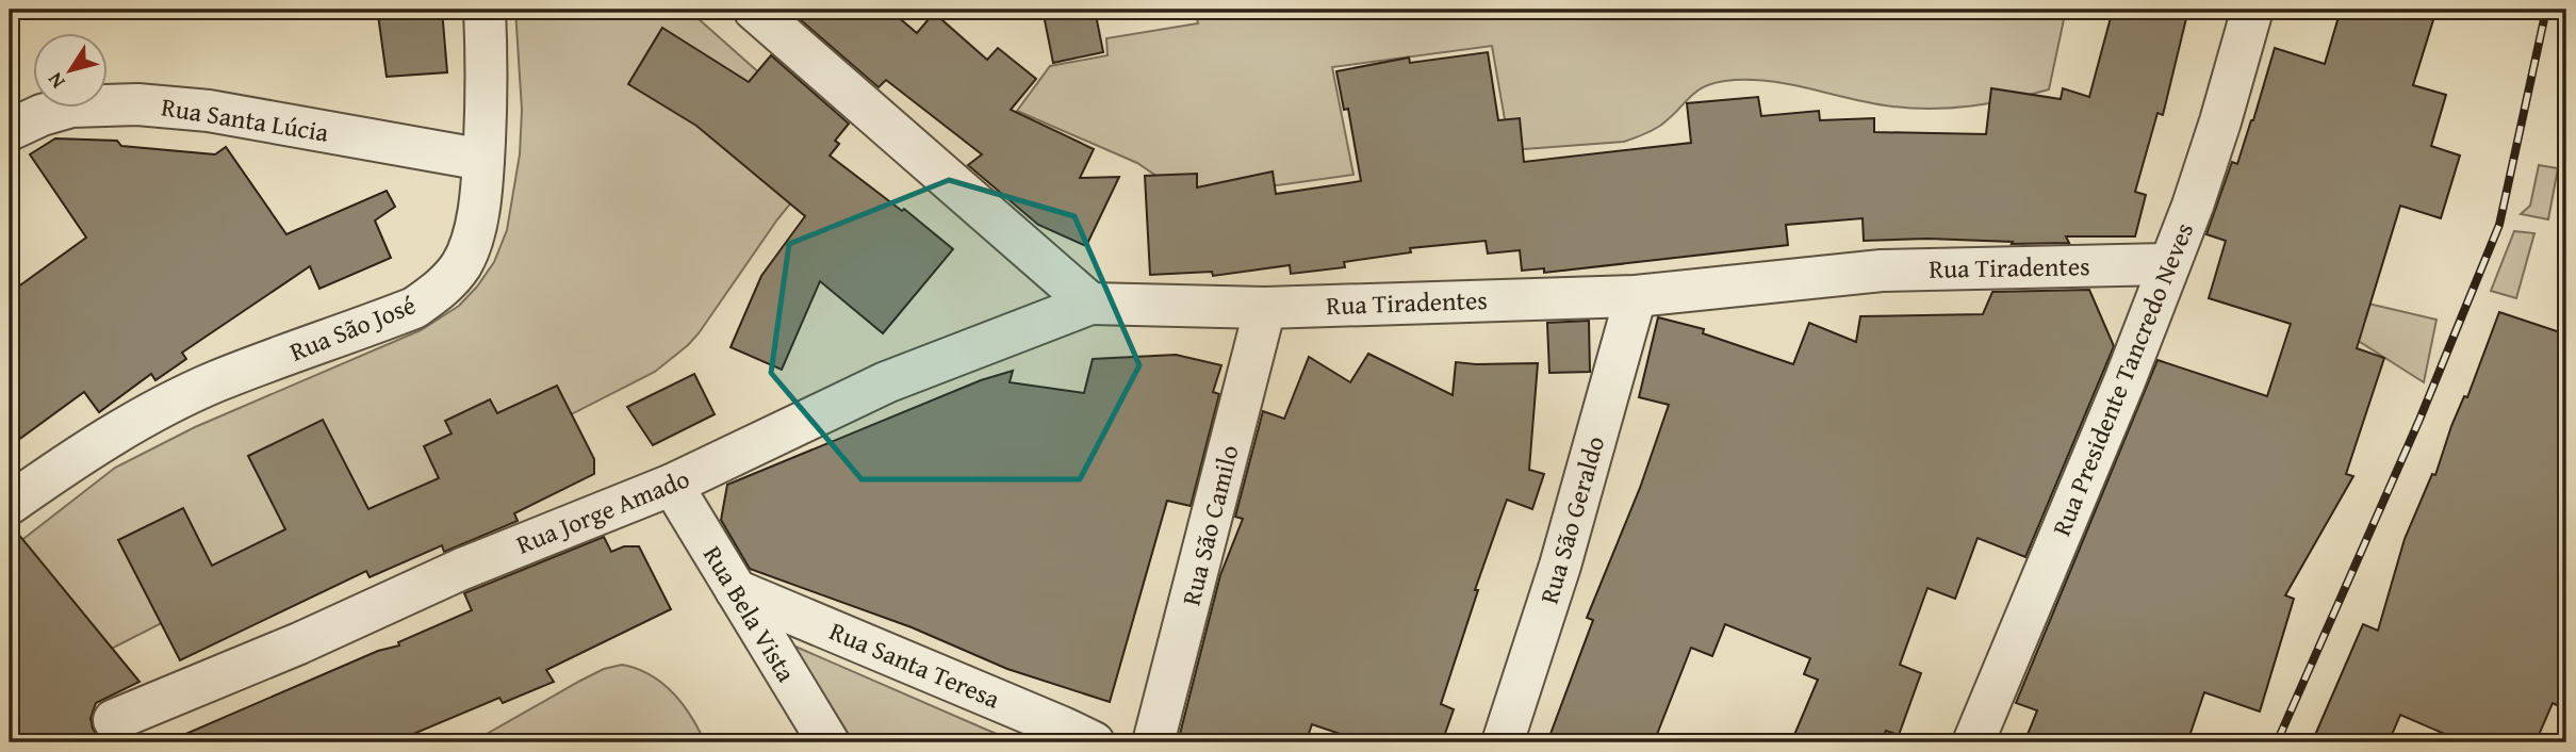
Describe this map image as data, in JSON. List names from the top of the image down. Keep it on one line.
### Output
{"streets":{"street":["Rua Santa Lúcia","Rua Tiradentes","Rua São José","Rua Presidente Tancredo Neves","Rua Jorge Amado","Rua São Geraldo","Rua São Camilo","Rua Bela Vista","Rua Santa Teresa"]},"crossings":[["Rua Santa Lúcia","Rua São José"],["Rua Tiradentes","Rua Presidente Tancredo Neves"],["Rua Tiradentes","Rua Jorge Amado"],["Rua Tiradentes","Rua São Geraldo"],["Rua Tiradentes","Rua São Camilo"],["Rua Jorge Amado","Rua Bela Vista"],["Rua Bela Vista","Rua Santa Teresa"]],"north":"bottom left"}
